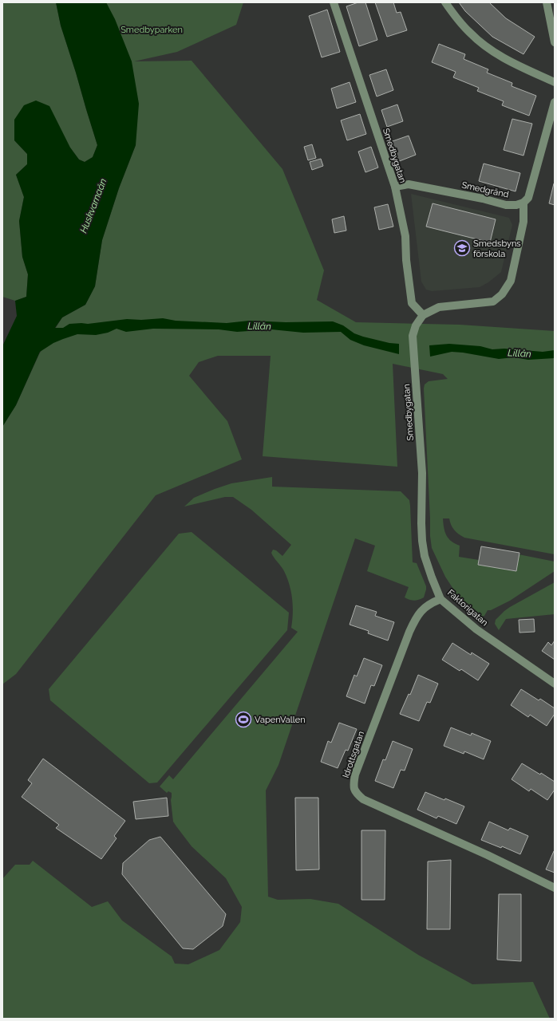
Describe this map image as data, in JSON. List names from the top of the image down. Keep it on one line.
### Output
{"streets":{"street":["Smedbygatan","Smedgränd","Faktorigatan","Idrottsgatan"]},"crossings":[["Smedbygatan","Smedgränd"],["Smedbygatan","Faktorigatan"],["Faktorigatan","Idrottsgatan"]],"water":["Huskvarnaån","Lillån"],"parks":["Smedbyparken"],"places":{"school or university":["Smedsbyns förskola"],"sports":["VapenVallen"]}}
